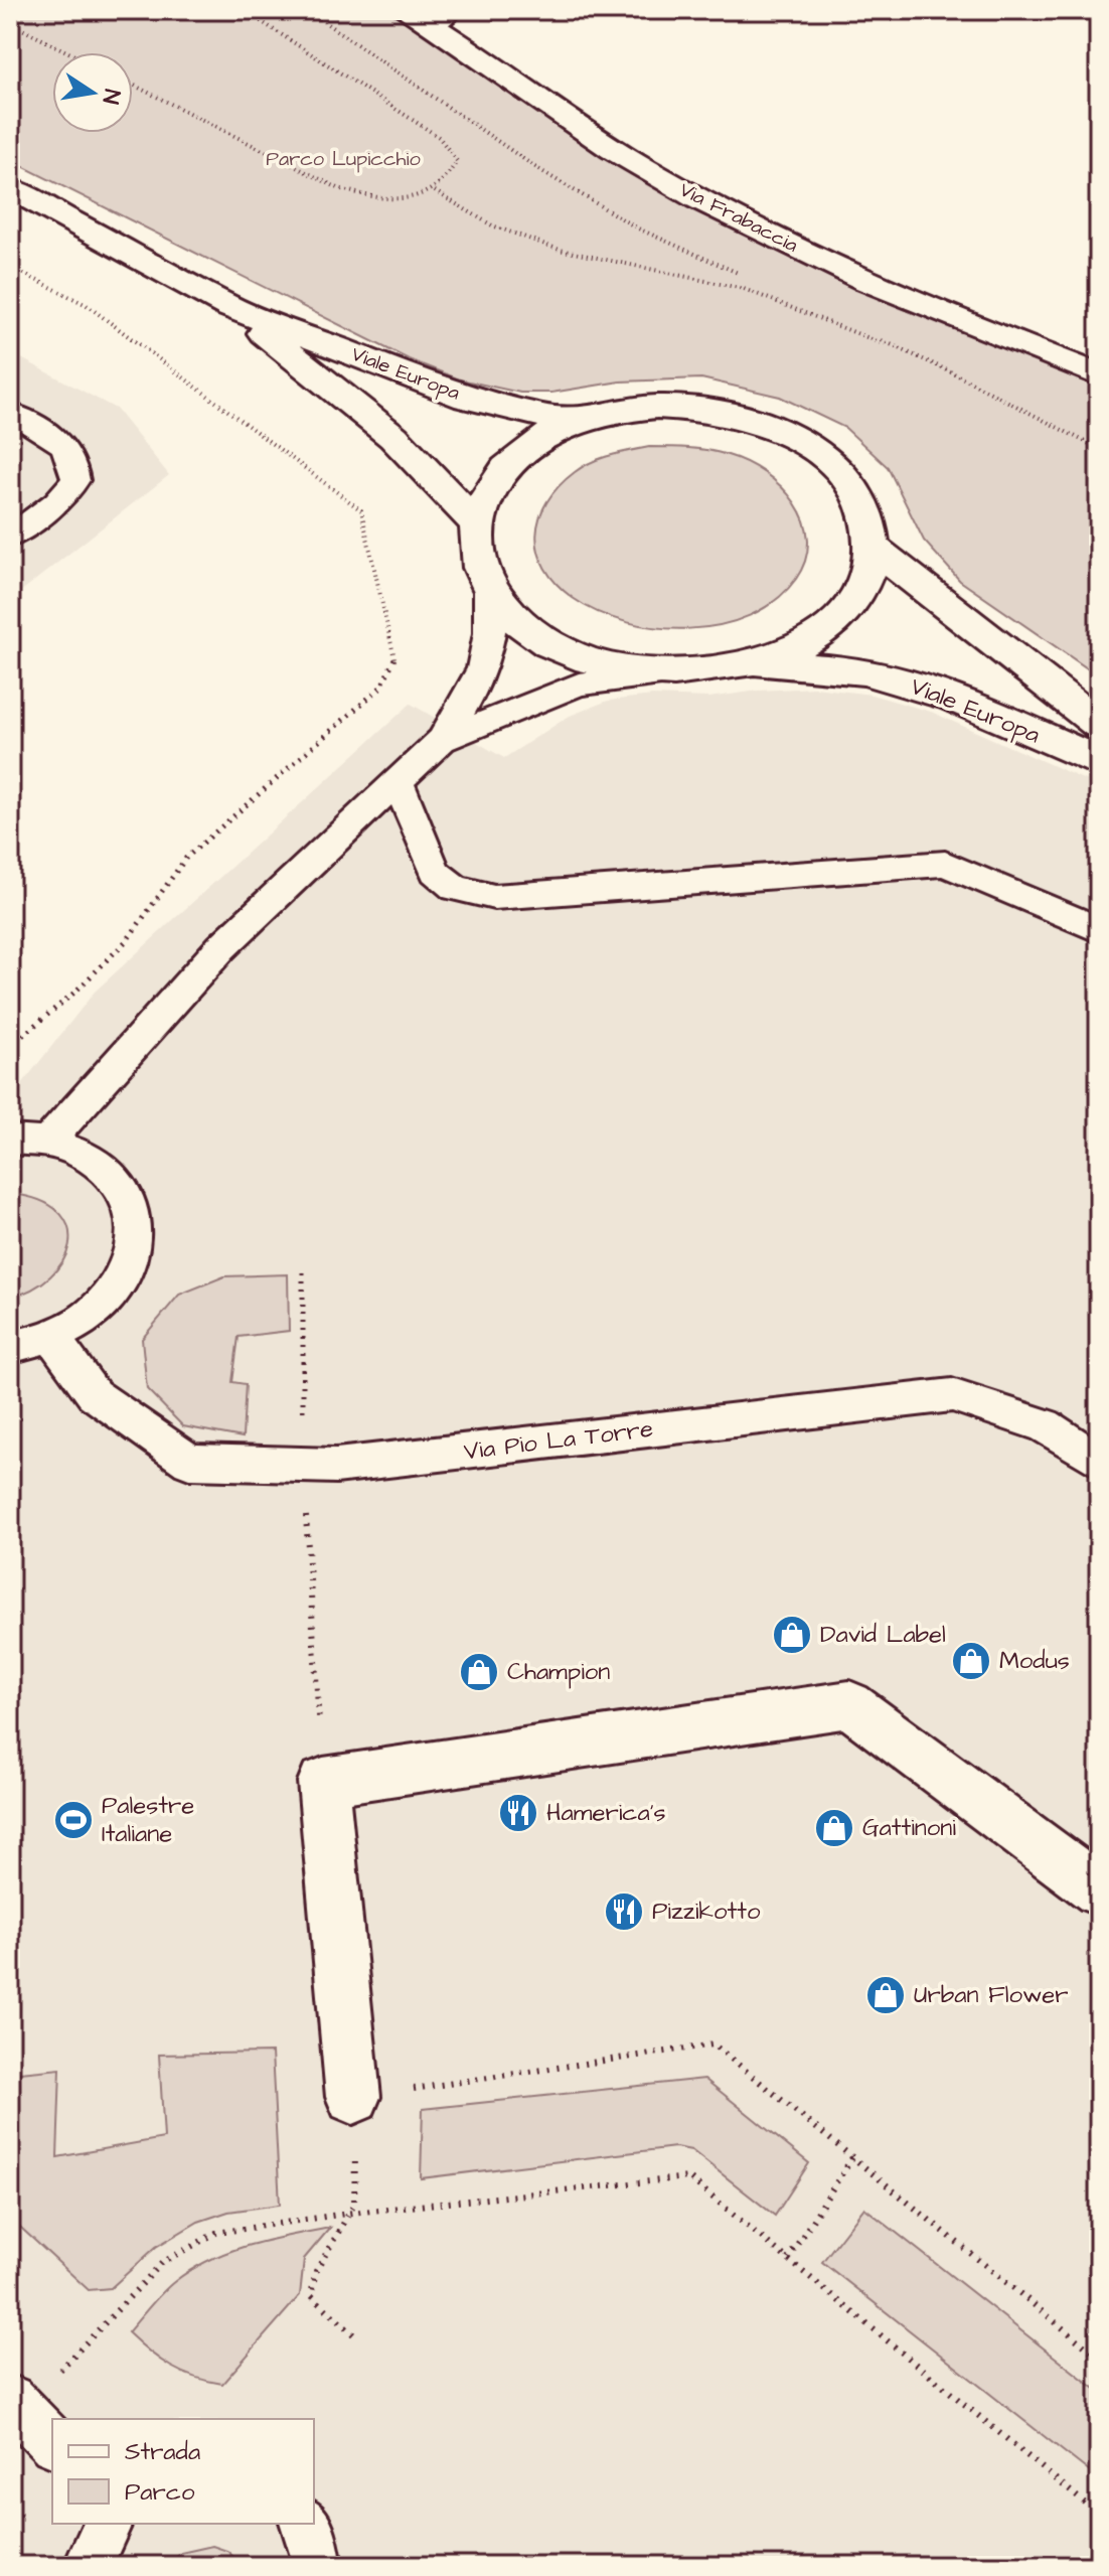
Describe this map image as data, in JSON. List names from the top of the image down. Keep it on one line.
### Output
{"streets":{"street":["Via Frabaccia","Viale Europa"],"lane":["Via Pio La Torre"]},"parks":["Parco Lupicchio"],"places":{"shop":["David Label","Modus","Champion","Gattinoni","Urban Flower"],"restaurant":["Hamerica's","Pizzikotto"],"sports":["Palestre Italiane"]},"legend":["Strada","Parco"],"north":"right"}
